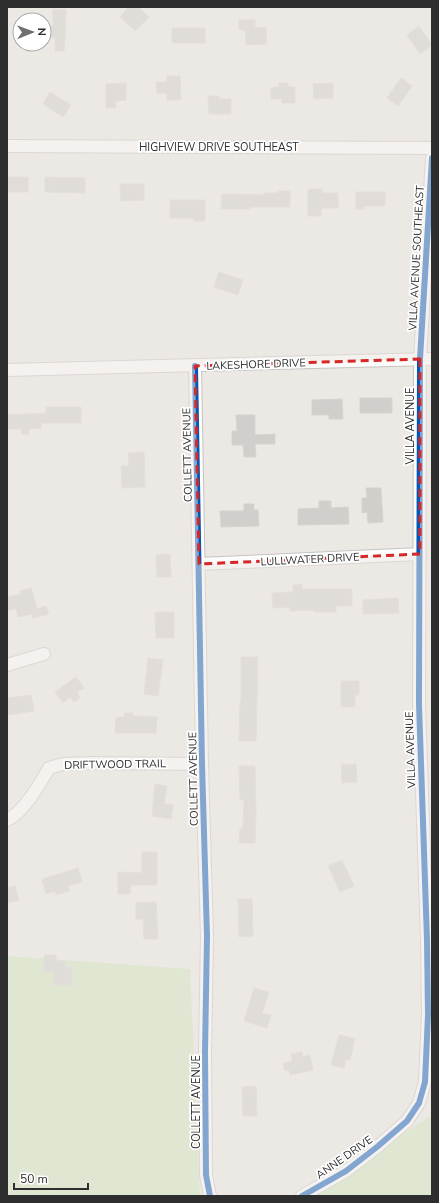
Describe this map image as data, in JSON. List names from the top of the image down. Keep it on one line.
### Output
{"streets":{"street":["HIGHVIEW DRIVE SOUTHEAST","VILLA AVENUE SOUTHEAST","LAKESHORE DRIVE","VILLA AVENUE","COLLETT AVENUE","LULLWATER DRIVE","DRIFTWOOD TRAIL","ANNE DRIVE"]},"crossings":[["VILLA AVENUE SOUTHEAST","LAKESHORE DRIVE"],["VILLA AVENUE SOUTHEAST","VILLA AVENUE"],["LAKESHORE DRIVE","VILLA AVENUE"],["LAKESHORE DRIVE","COLLETT AVENUE"],["VILLA AVENUE","LULLWATER DRIVE"],["VILLA AVENUE","ANNE DRIVE"],["COLLETT AVENUE","LULLWATER DRIVE"],["COLLETT AVENUE","DRIFTWOOD TRAIL"]],"scale_bar":"50 m","north":"right"}
